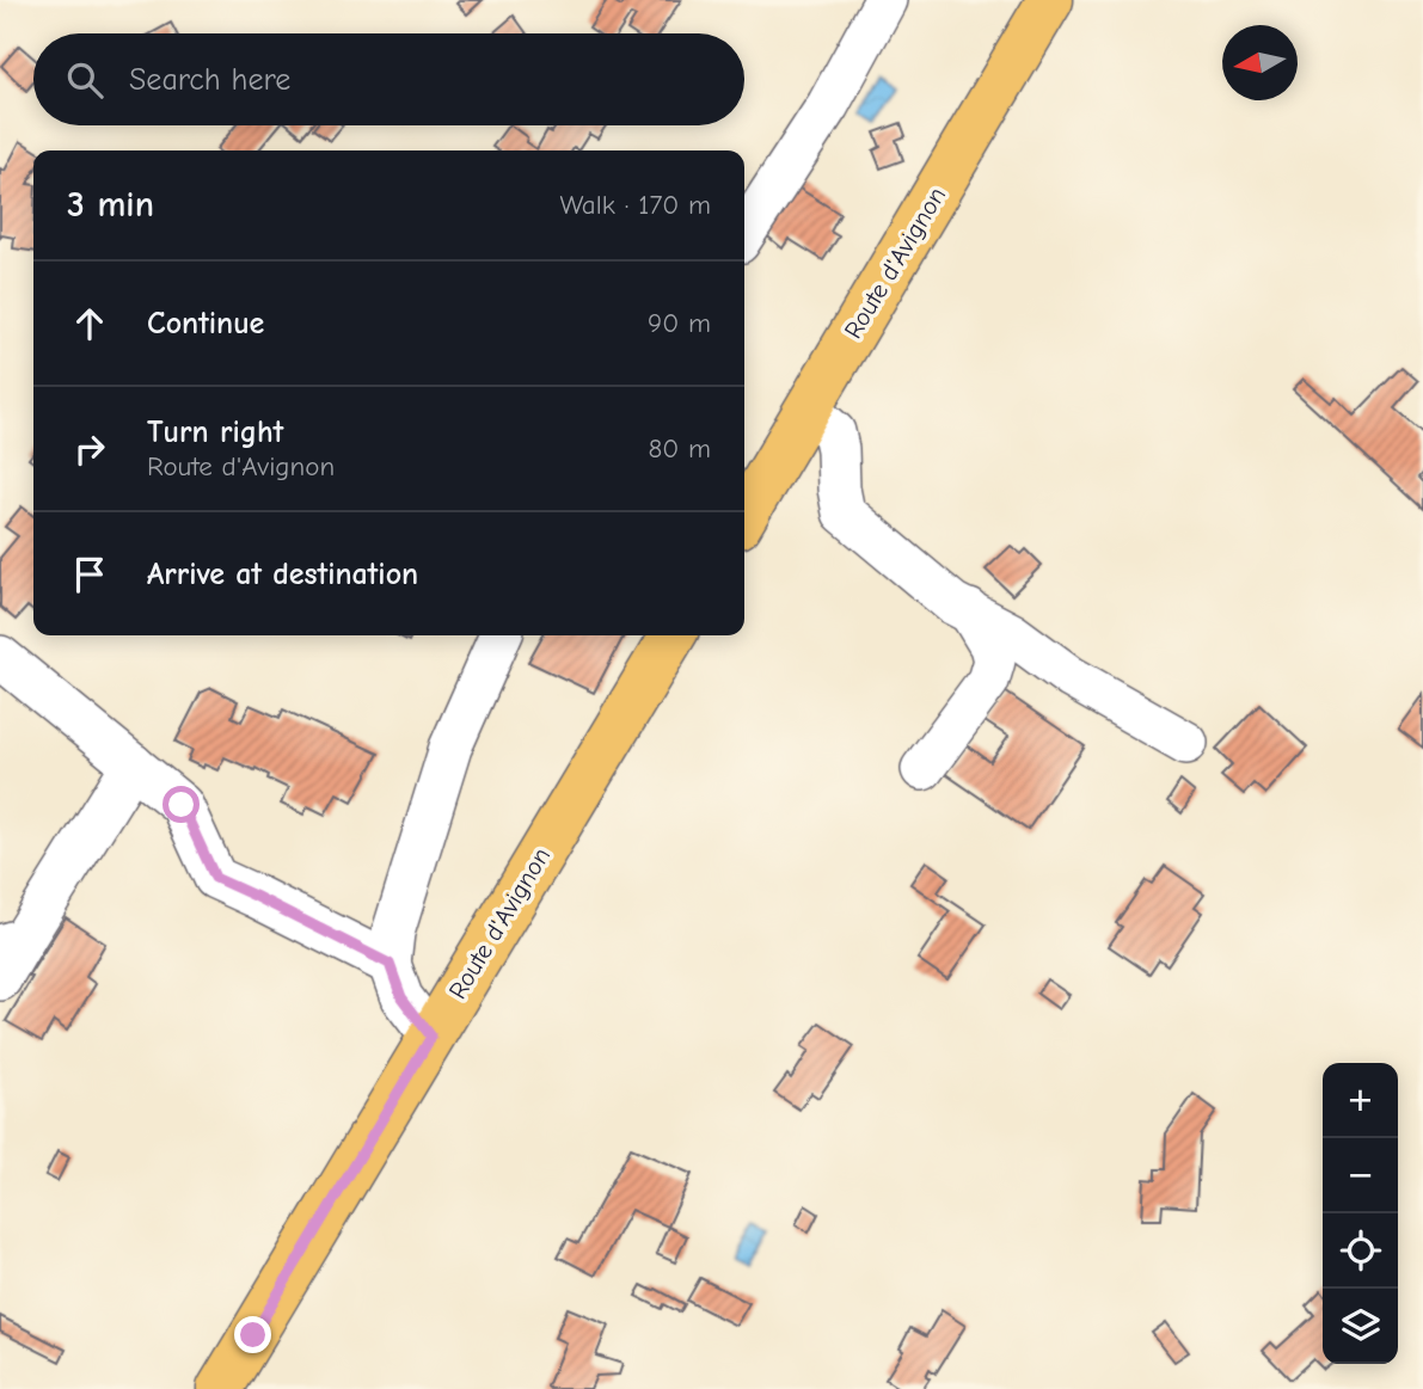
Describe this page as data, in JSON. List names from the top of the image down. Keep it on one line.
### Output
{"streets":{"main road":["Route d'Avignon"]},"north":"left","page":{"search":"Search here","heading":["3 min","Walk · 170 m"],"list":[["Continue","90 m"],["Turn right","Route d'Avignon","80 m"],"Arrive at destination"],"map_buttons":["+","−"]}}
